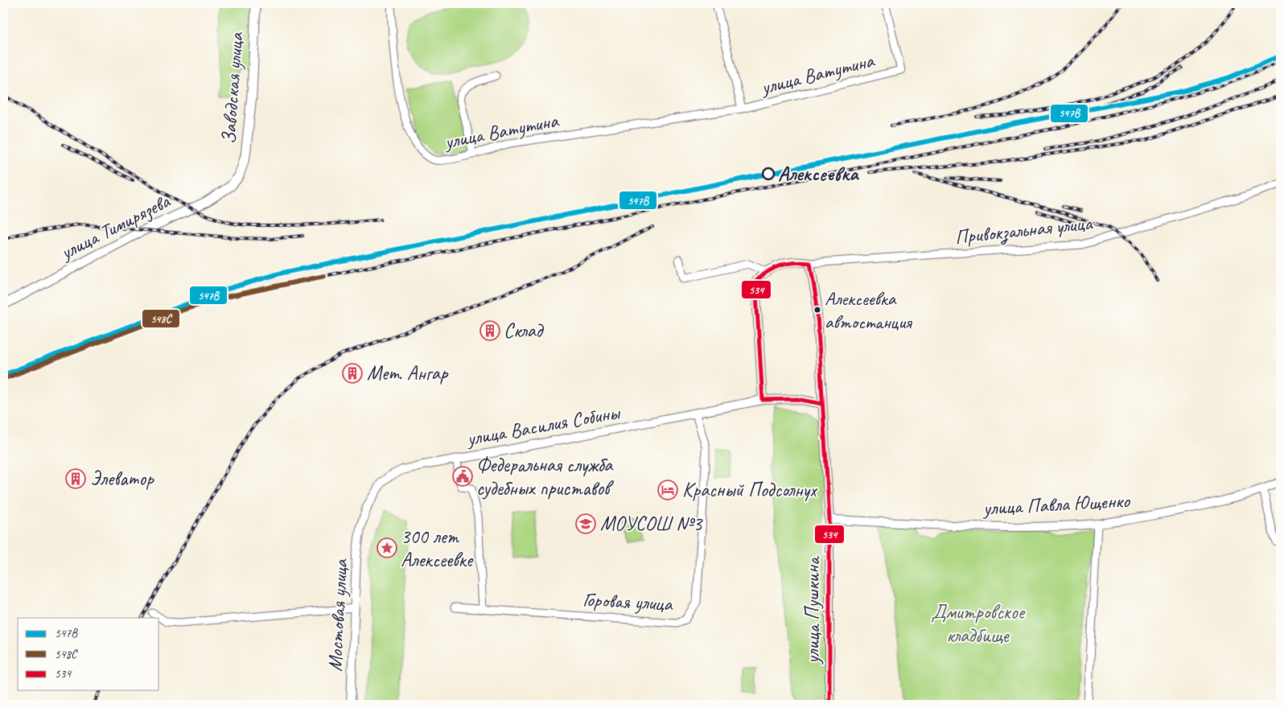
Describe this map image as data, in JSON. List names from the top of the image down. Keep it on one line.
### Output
{"streets":{"main road":["Заводская улица","улица Тимирязева"],"street":["улица Ватутина","Привокзальная улица","улица Василия Собины","улица Павла Ющенко","Горовая улица","улица Пушкина","Мостовая улица"]},"crossings":[["Заводская улица","улица Тимирязева"],["Привокзальная улица","улица Пушкина"],["улица Василия Собины","Горовая улица"],["улица Василия Собины","улица Пушкина"],["улица Василия Собины","Мостовая улица"],["улица Павла Ющенко","улица Пушкина"]],"parks":["Дмитровское кладбище"],"places":{"other":["Алексеевка","Алексеевка автостанция"],"building":["Склад","Мет. Ангар","Элеватор"],"public building":["Федеральная служба судебных приставов"],"hotel":["Красный Подсолнух"],"school or university":["МОУСОШ №3"],"place":["300 лет Алексеевке"]},"lines":["transit line 547В","transit line 534","transit line 548С"],"legend":["547В","548С","534"]}
